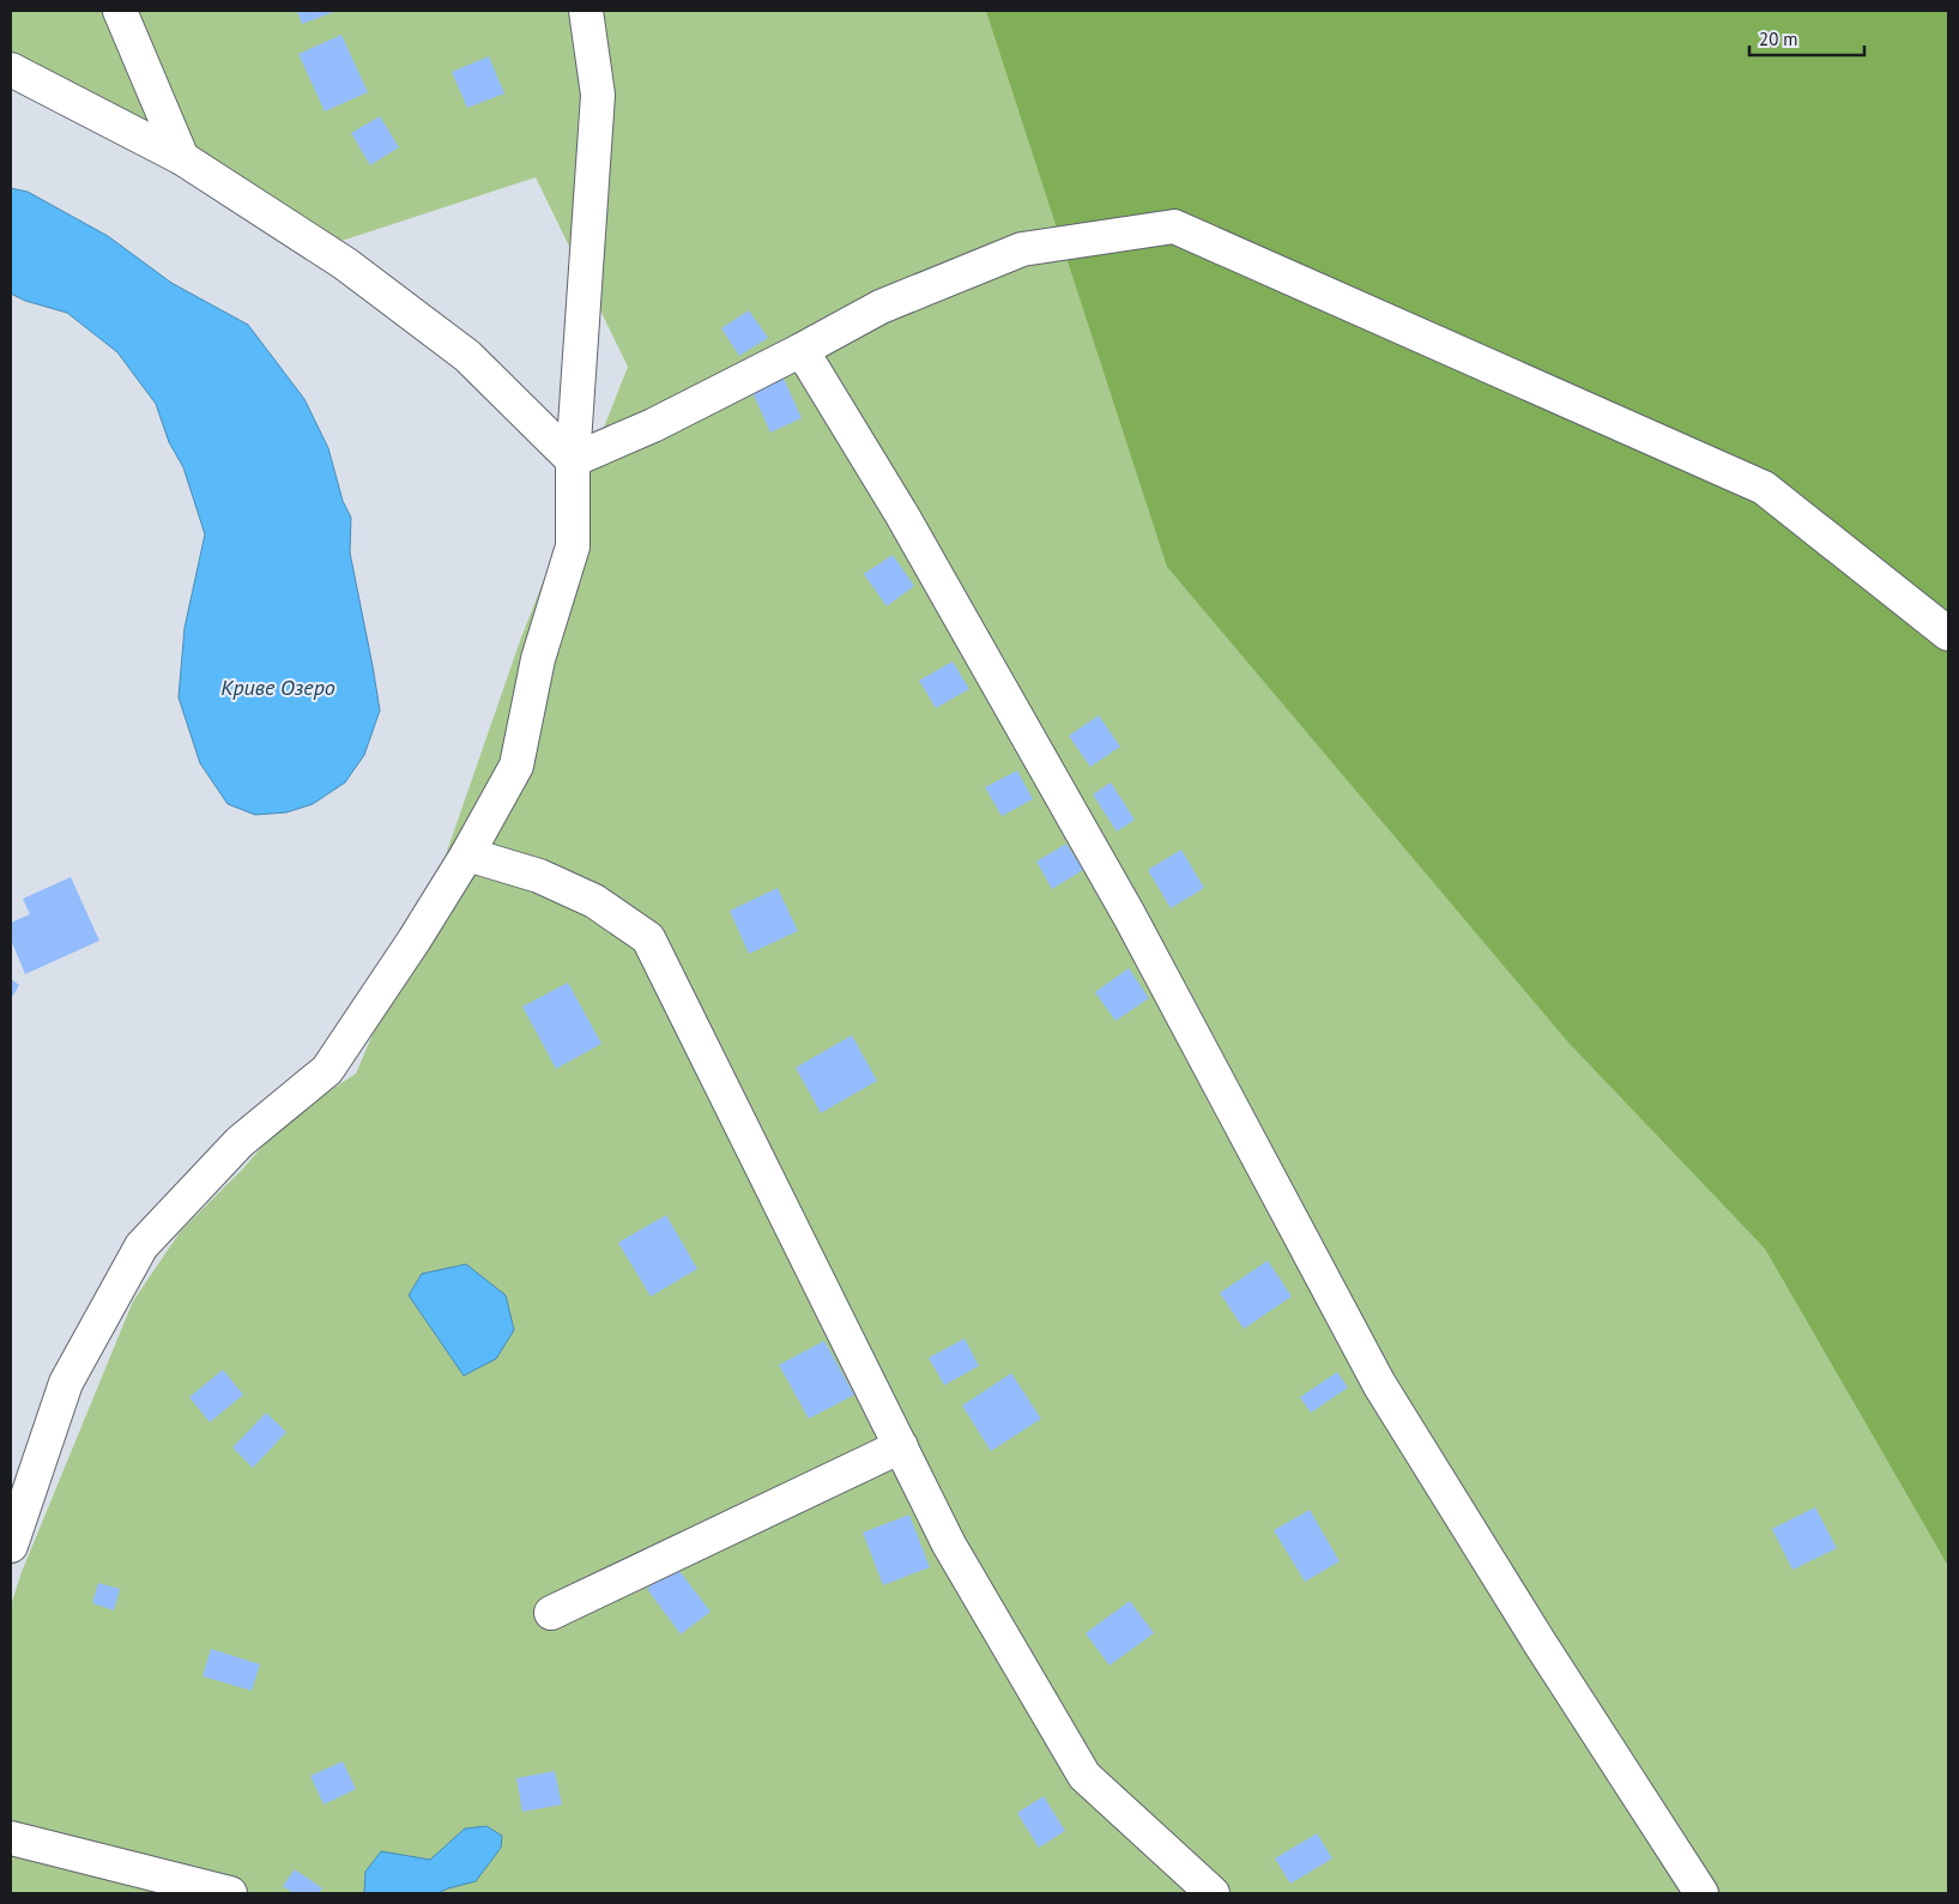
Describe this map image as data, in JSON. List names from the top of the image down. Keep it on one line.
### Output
{"water":["Криве Озеро"],"scale_bar":"20 m"}
